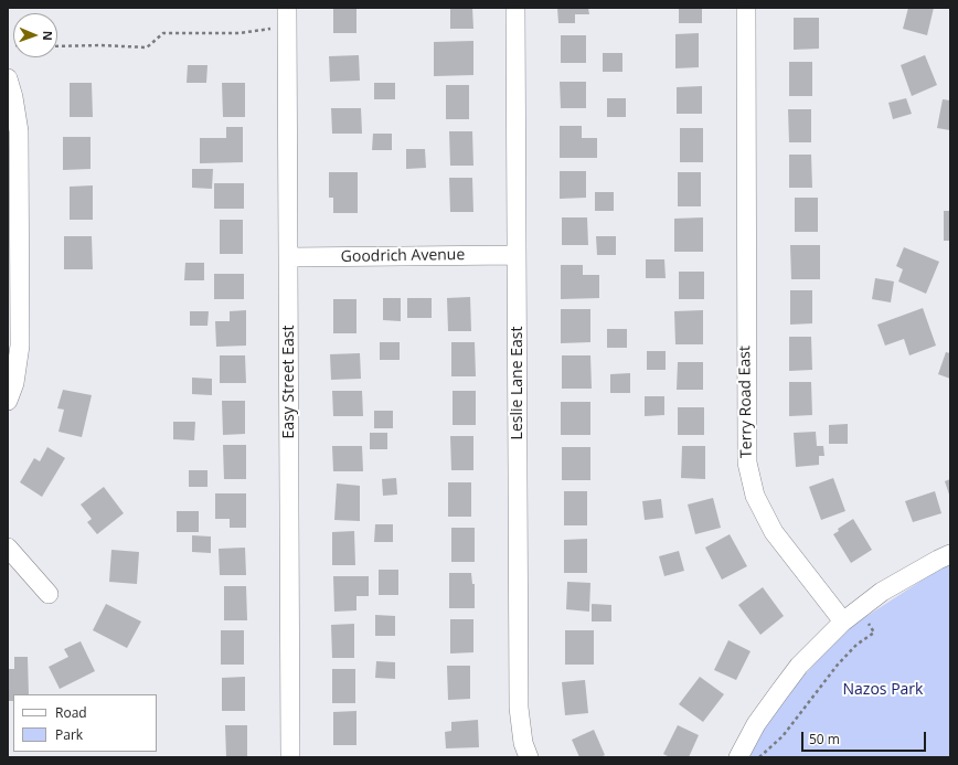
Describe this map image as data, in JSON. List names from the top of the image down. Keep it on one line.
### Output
{"streets":{"street":["Goodrich Avenue","Easy Street East","Leslie Lane East","Terry Road East"]},"crossings":[["Goodrich Avenue","Easy Street East"],["Goodrich Avenue","Leslie Lane East"]],"parks":["Nazos Park"],"legend":["Road","Park"],"scale_bar":"50 m","north":"right"}
